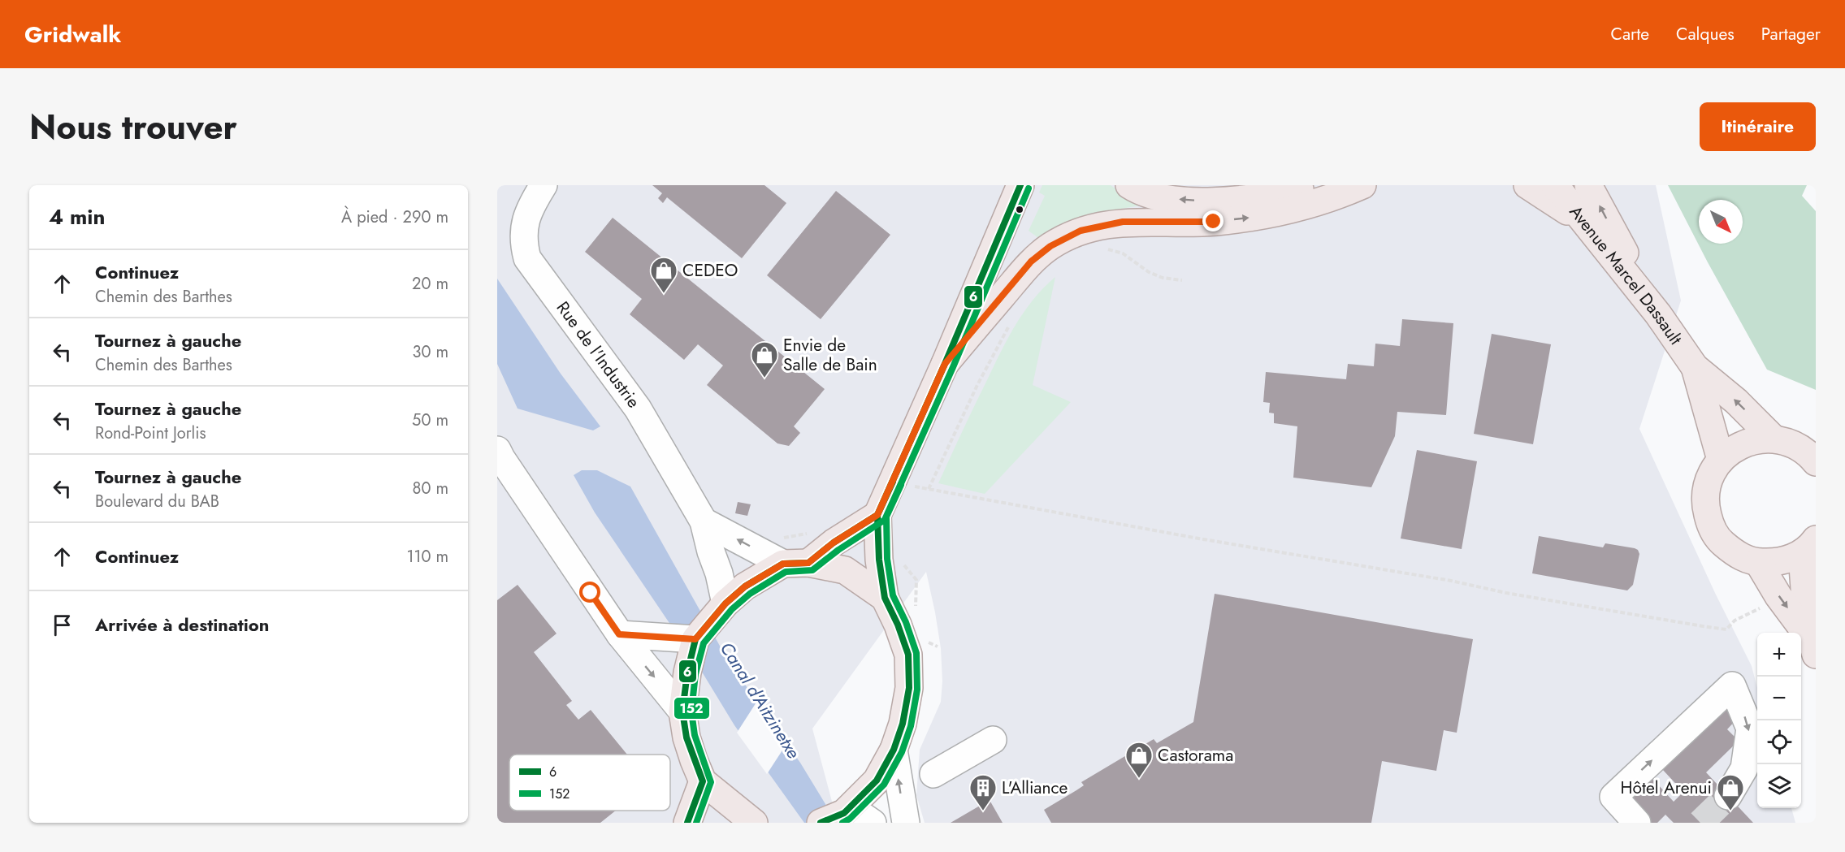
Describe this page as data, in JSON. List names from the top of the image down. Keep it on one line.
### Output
{"streets":{"main road":["Avenue Marcel Dassault"],"street":["Rue de l'Industrie"]},"water":["Canal d'Aitzinetxe"],"places":{"shop":["CEDEO","Envie de Salle de Bain","Castorama","Hôtel Arenui"],"building":["L'Alliance"]},"lines":["transit line 6","transit line 152"],"legend":["6","152"],"north":"bottom right","page":{"header":"Gridwalk","nav":["Carte","Calques","Partager"],"title":"Nous trouver","buttons":"Itinéraire","heading":["4 min","À pied · 290 m"],"list":[["Continuez","Chemin des Barthes","20 m"],["Tournez à gauche","Chemin des Barthes","30 m"],["Tournez à gauche","Rond-Point Jorlis","50 m"],["Tournez à gauche","Boulevard du BAB","80 m"],["Continuez","110 m"],"Arrivée à destination"],"map_buttons":["+","−"]}}
